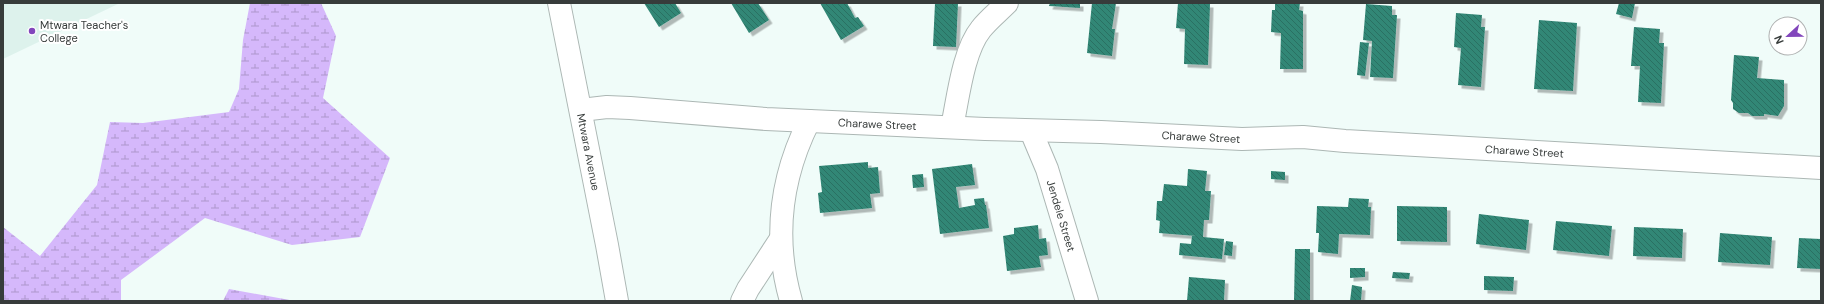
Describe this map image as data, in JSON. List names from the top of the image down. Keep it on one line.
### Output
{"streets":{"street":["Charawe Street","Mtwara Avenue","Jendele Street"]},"crossings":[["Charawe Street","Mtwara Avenue"],["Charawe Street","Jendele Street"]],"places":["Mtwara Teacher's College"],"north":"left"}
